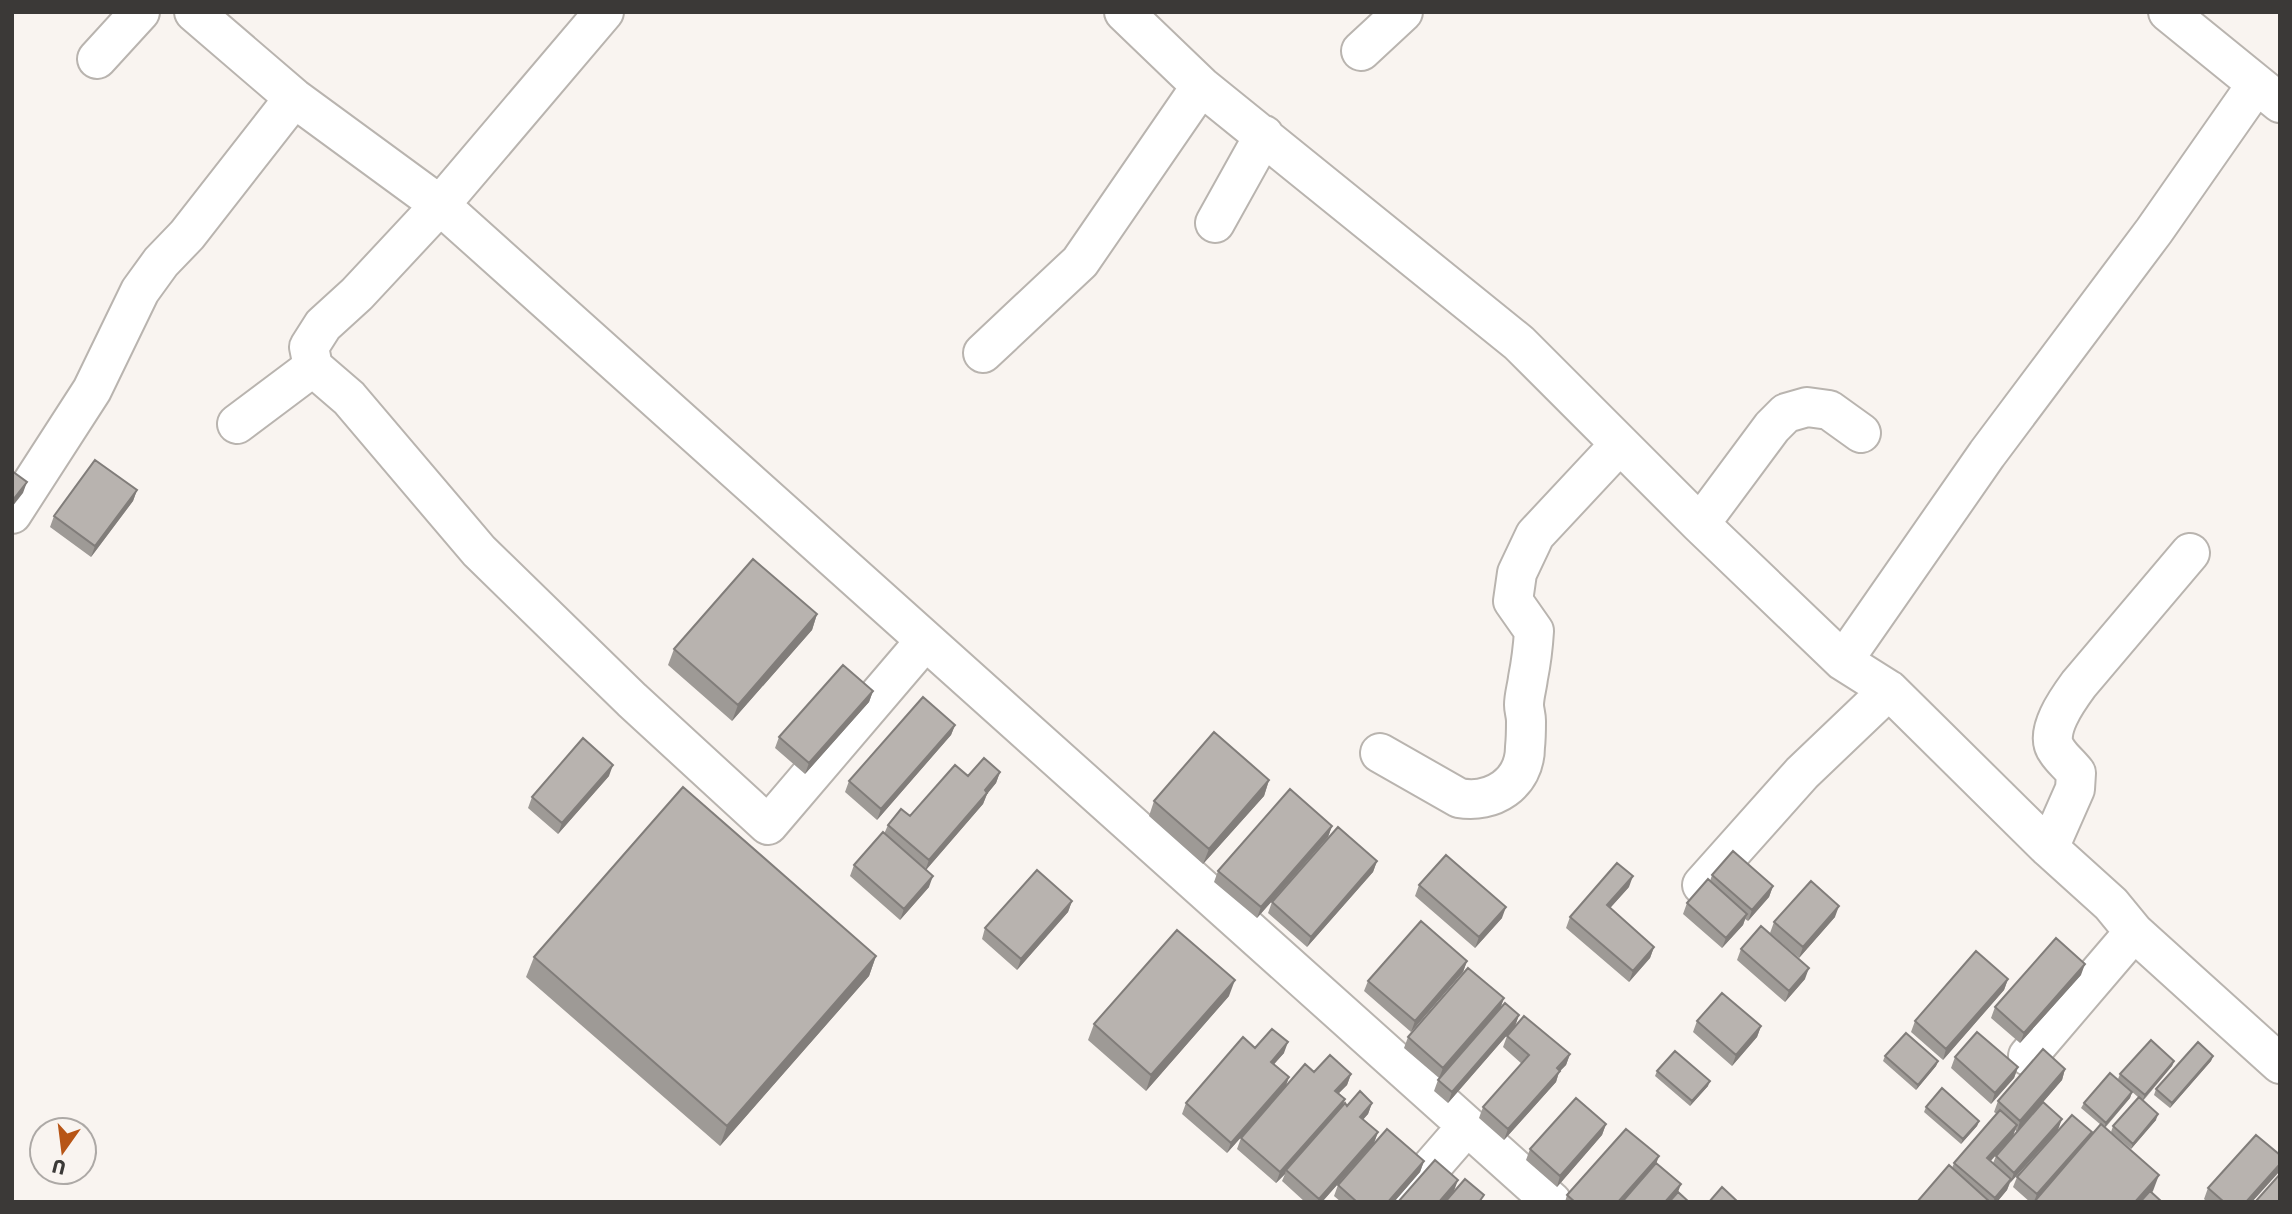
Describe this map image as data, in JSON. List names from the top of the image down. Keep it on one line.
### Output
{"north":"bottom"}
